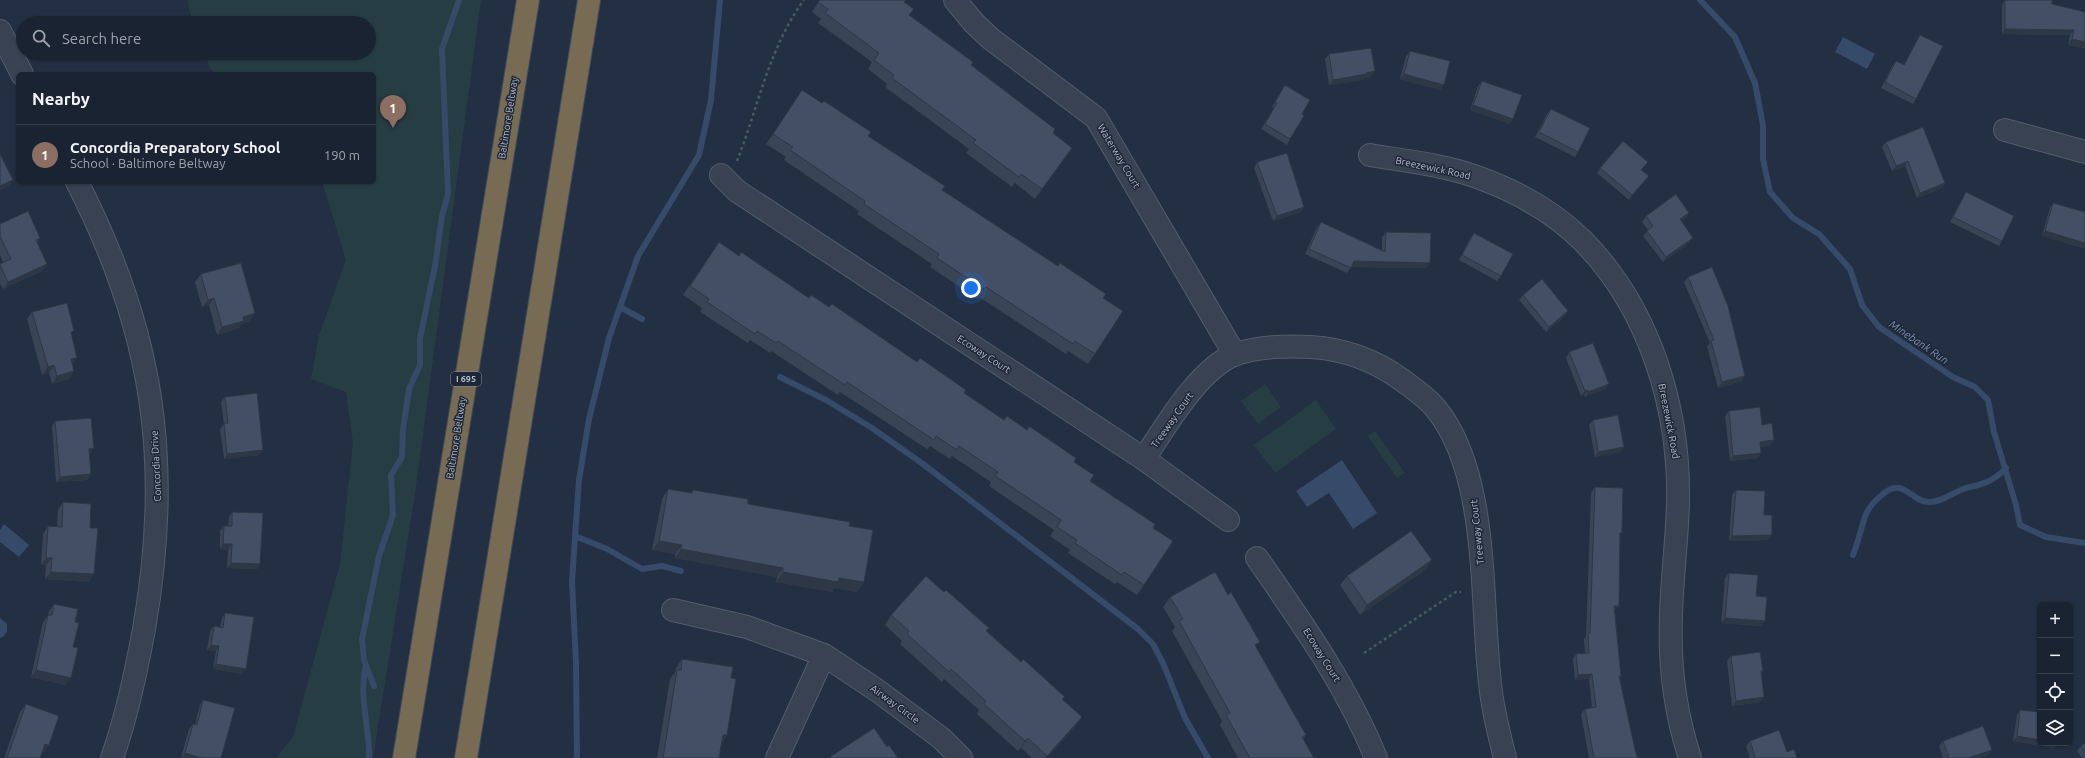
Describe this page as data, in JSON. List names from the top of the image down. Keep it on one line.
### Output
{"streets":{"highway":["Baltimore Beltway","I 695"],"street":["Waterway Court","Breezewick Road","Ecoway Court","Treeway Court","Concordia Drive","Airway Circle"]},"crossings":[["Waterway Court","Treeway Court"],["Ecoway Court","Treeway Court"]],"water":["Minebank Run"],"page":{"search":"Search here","heading":"Nearby","pins":"1","list":[{"mark":"1","name":"Concordia Preparatory School","note":"School · Baltimore Beltway","value":"190 m"}],"map_buttons":["+","−"]}}
